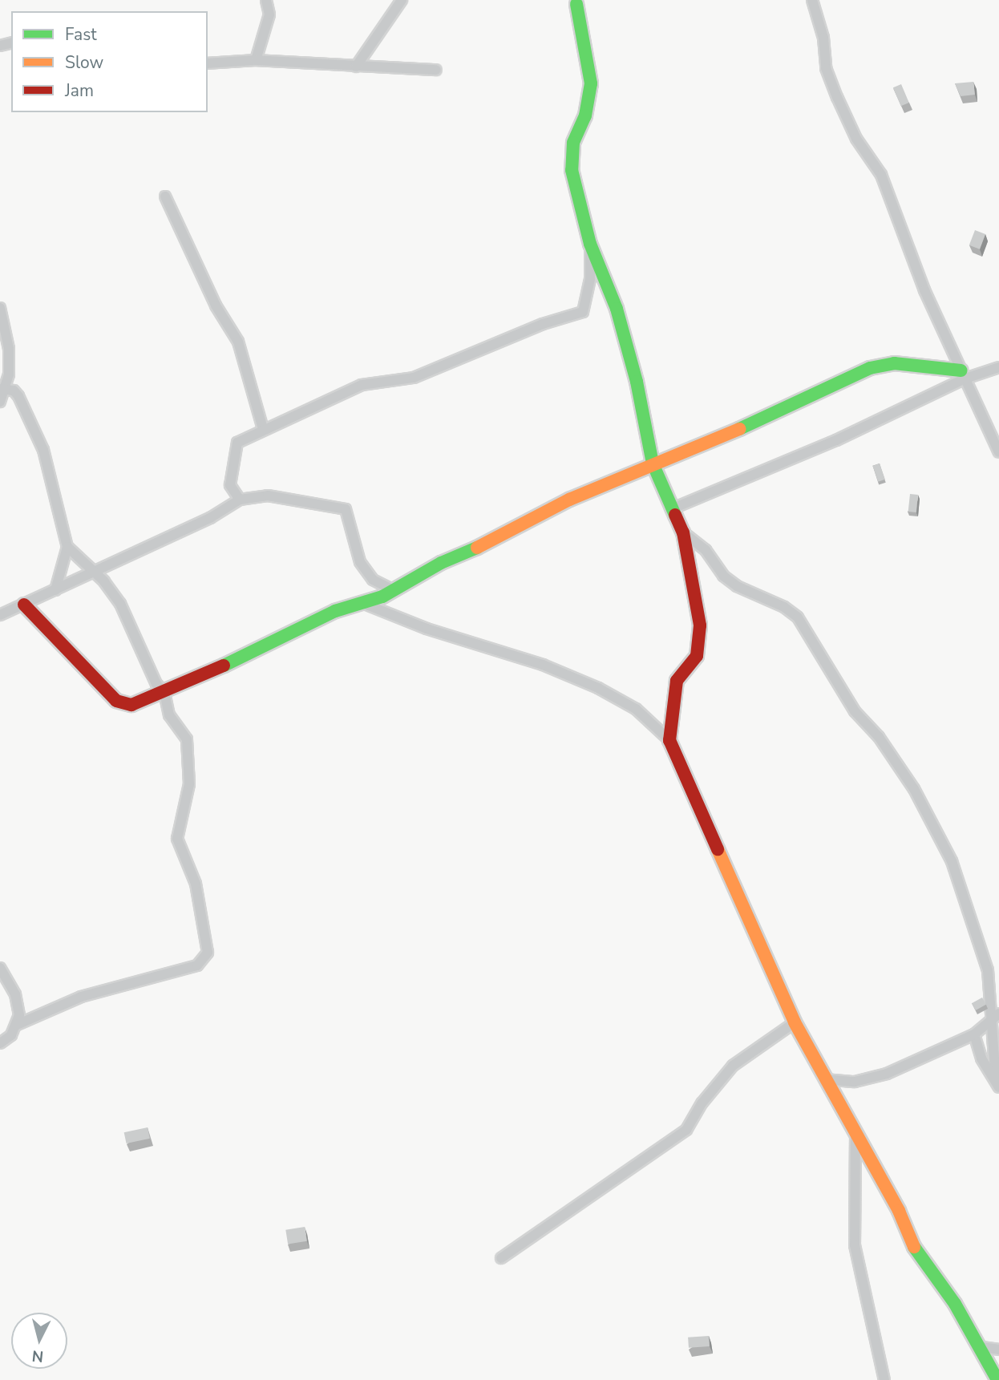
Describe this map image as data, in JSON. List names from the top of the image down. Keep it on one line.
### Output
{"legend":["Fast","Slow","Jam"],"north":"bottom"}
